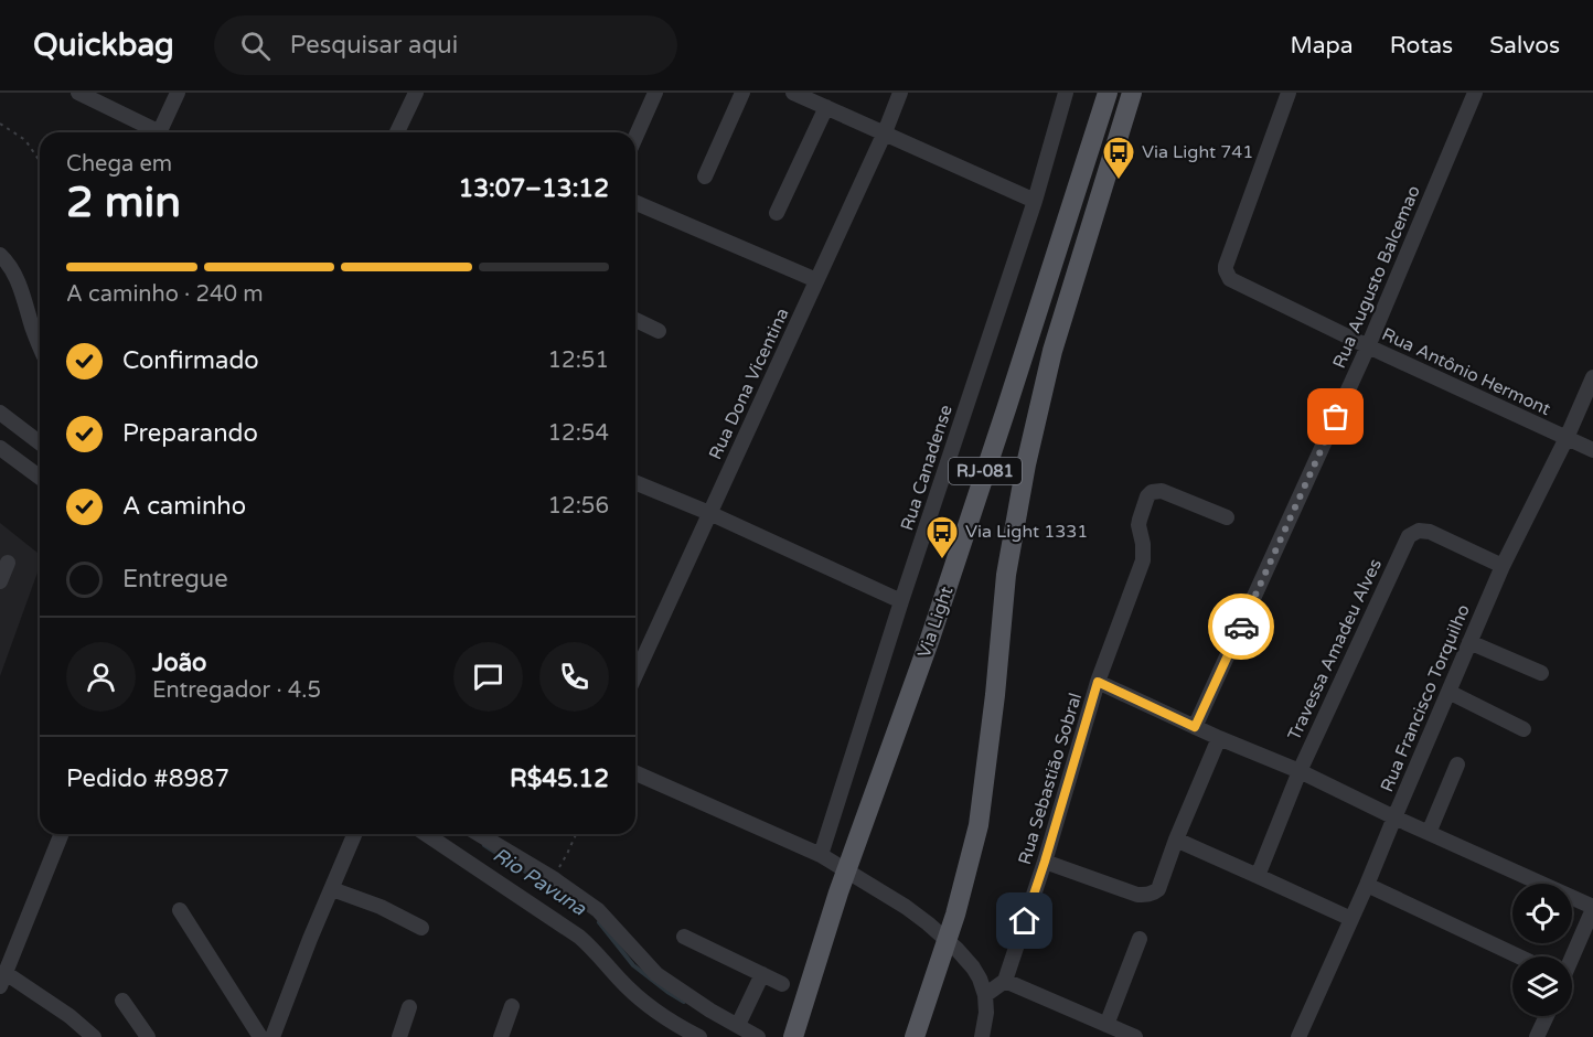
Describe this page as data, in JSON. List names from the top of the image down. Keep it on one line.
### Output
{"streets":{"main road":["RJ-081","Via Light"],"street":["Rua Augusto Balcemao","Rua Antônio Hermont","Rua Dona Vicentina","Rua Canadense","Travessa Amadeu Alves","Rua Francisco Torquilho","Rua Sebastião Sobral"]},"crossings":[["Rua Augusto Balcemao","Rua Antônio Hermont"],["Rua Antônio Hermont","Rua Francisco Torquilho"],["Travessa Amadeu Alves","Rua Francisco Torquilho"]],"water":["Rio Pavuna"],"places":{"bus stop":["Via Light 741","Via Light 1331"]},"page":{"header":"Quickbag","search":"Pesquisar aqui","nav":["Mapa","Rotas","Salvos"],"heading":["2 min","Chega em","13:07–13:12"],"panel":["João","Entregador · 4.5","Pedido #8987","R$45.12"],"bar":"A caminho · 240 m","list":[["Confirmado","12:51"],["Preparando","12:54"],["A caminho","12:56"],"Entregue"]}}
